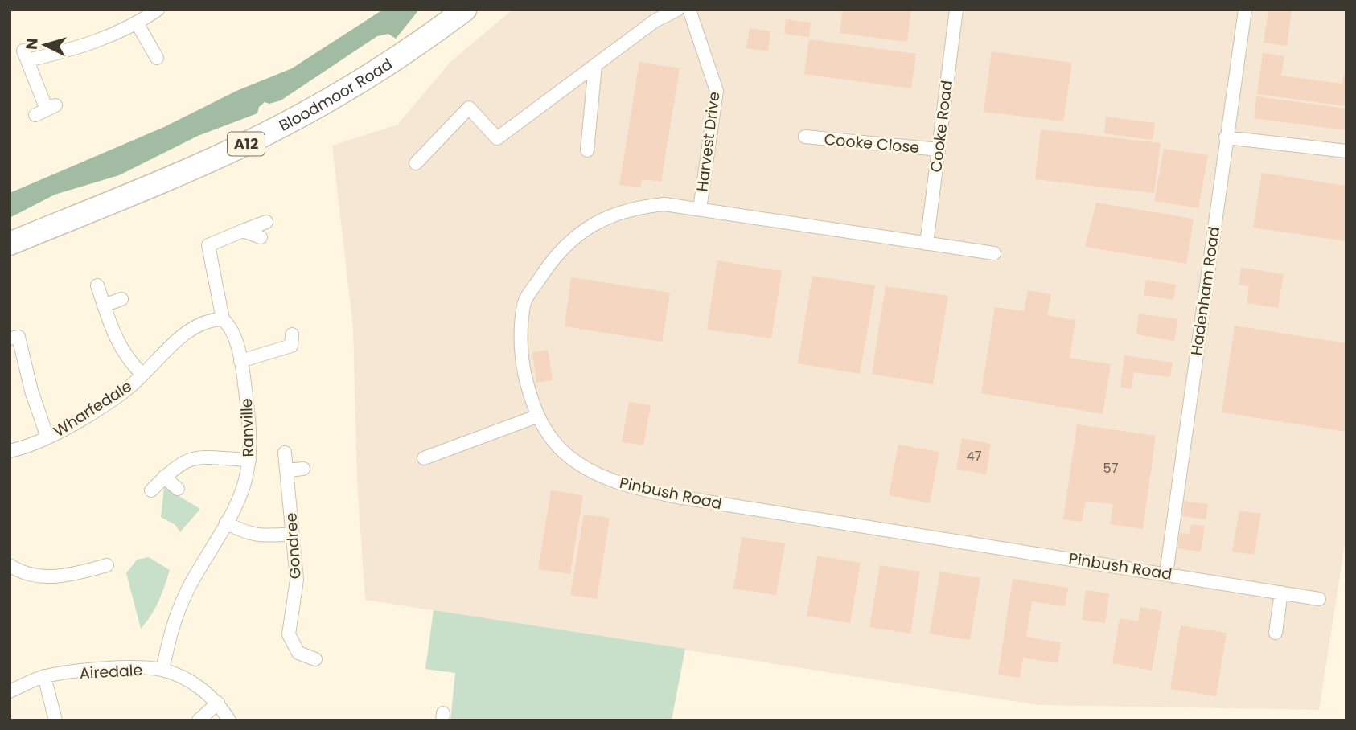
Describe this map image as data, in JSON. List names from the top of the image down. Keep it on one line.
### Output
{"streets":{"highway":["Bloodmoor Road","A12"],"street":["Cooke Road","Harvest Drive","Cooke Close","Hadenham Road","Wharfedale","Ranville","Pinbush Road","Gondree","Airedale"]},"crossings":[["Cooke Road","Cooke Close"],["Cooke Road","Pinbush Road"],["Harvest Drive","Pinbush Road"],["Hadenham Road","Pinbush Road"],["Wharfedale","Ranville"],["Ranville","Airedale"]],"house_numbers":["47","57"],"north":"left"}
